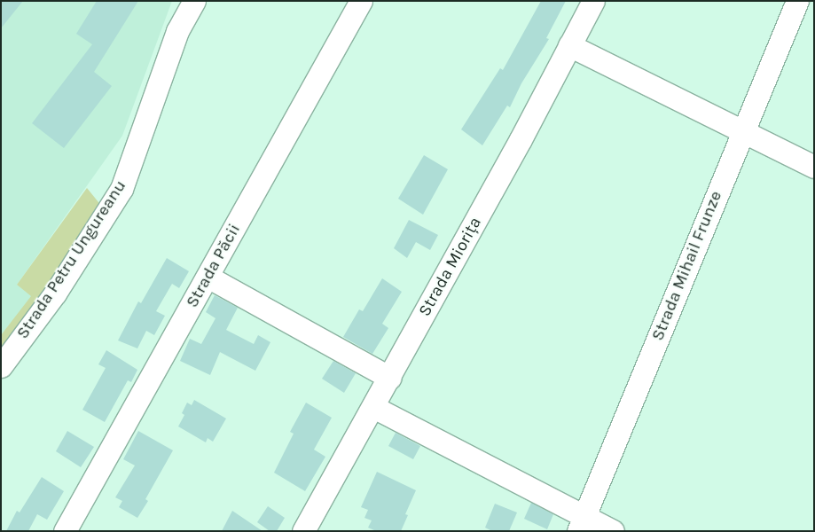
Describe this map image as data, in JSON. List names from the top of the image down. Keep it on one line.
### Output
{"streets":{"street":["Strada Petru Ungureanu","Strada Păcii","Strada Mihail Frunze","Strada Miorița"]}}
